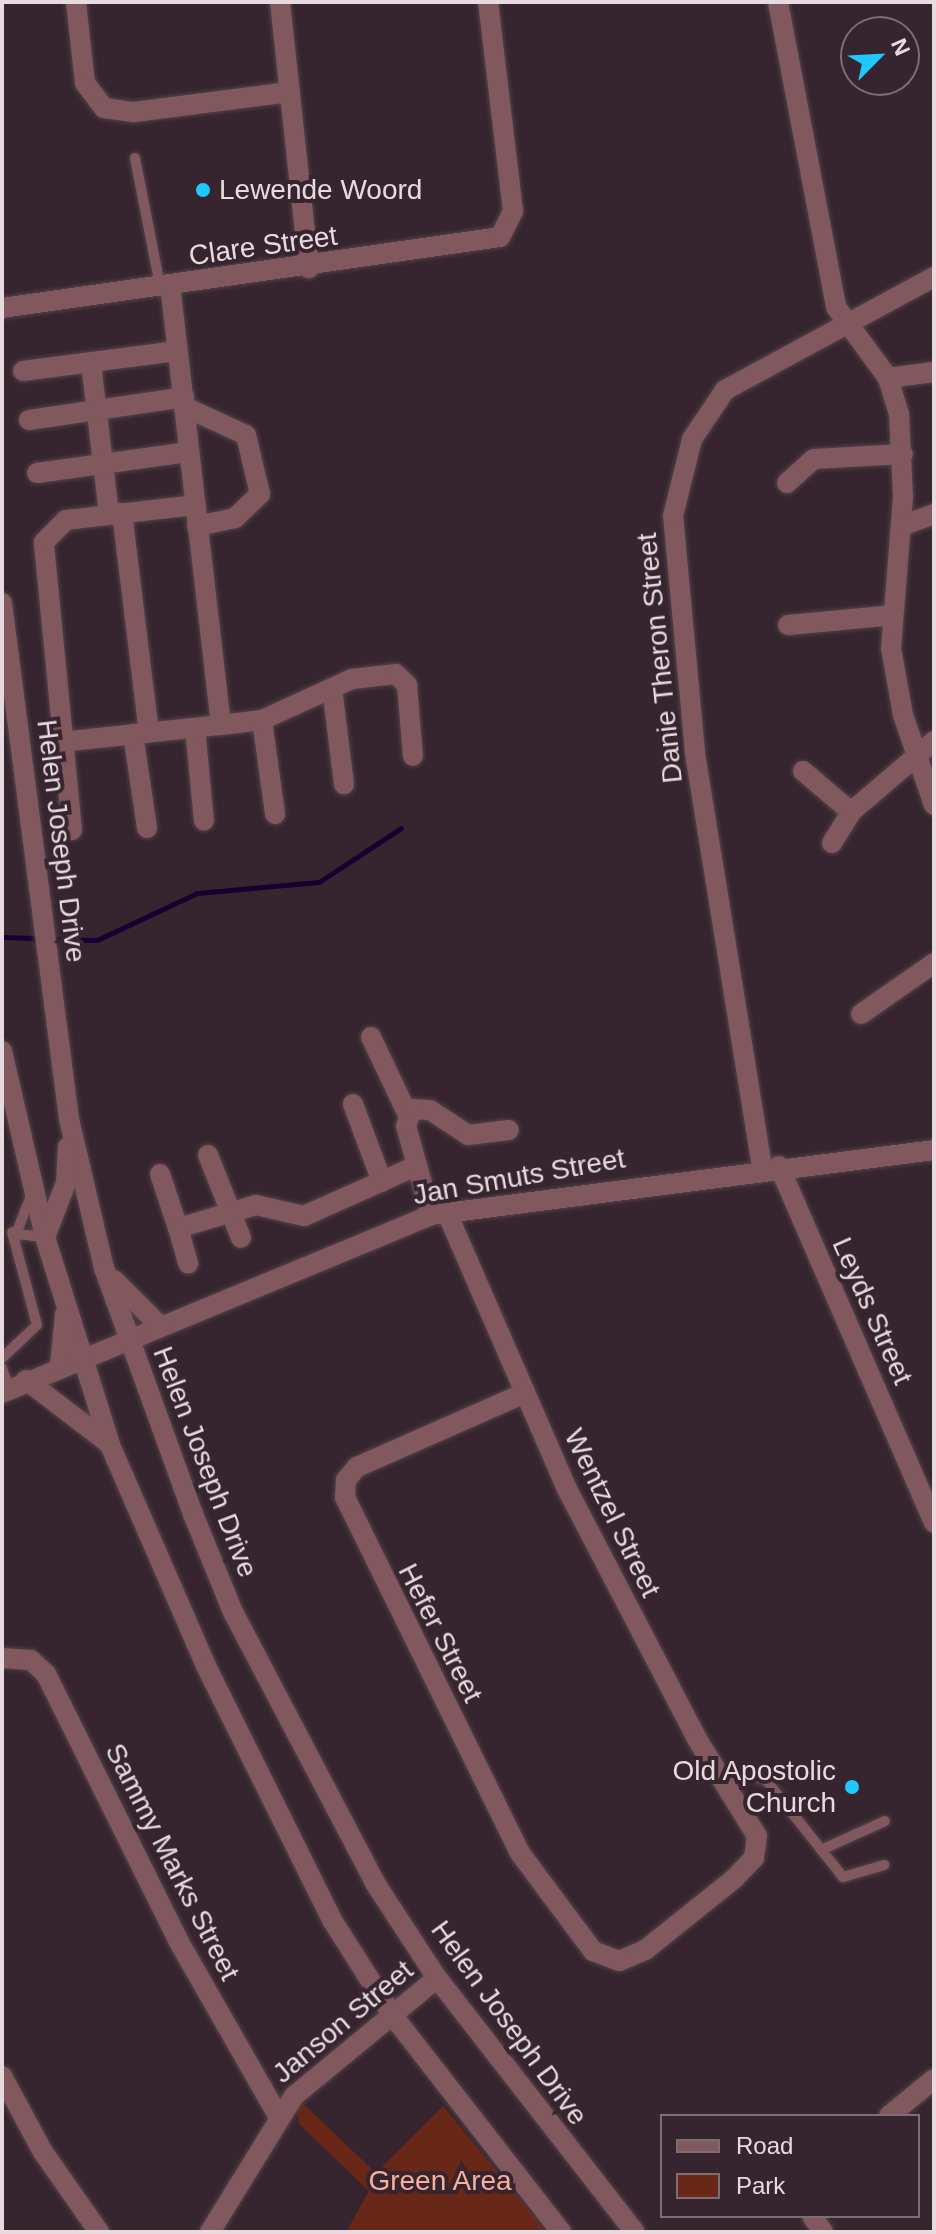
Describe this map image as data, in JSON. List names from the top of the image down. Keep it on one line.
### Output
{"streets":{"street":["Clare Street","Danie Theron Street","Helen Joseph Drive","Jan Smuts Street","Leyds Street","Wentzel Street","Hefer Street","Sammy Marks Street","Janson Street"]},"crossings":[["Danie Theron Street","Jan Smuts Street"],["Danie Theron Street","Leyds Street"],["Helen Joseph Drive","Jan Smuts Street"],["Helen Joseph Drive","Janson Street"],["Jan Smuts Street","Leyds Street"],["Jan Smuts Street","Wentzel Street"],["Wentzel Street","Hefer Street"],["Sammy Marks Street","Janson Street"]],"parks":["Green Area"],"places":["Lewende Woord","Old Apostolic Church"],"legend":["Road","Park"],"north":"top right"}
